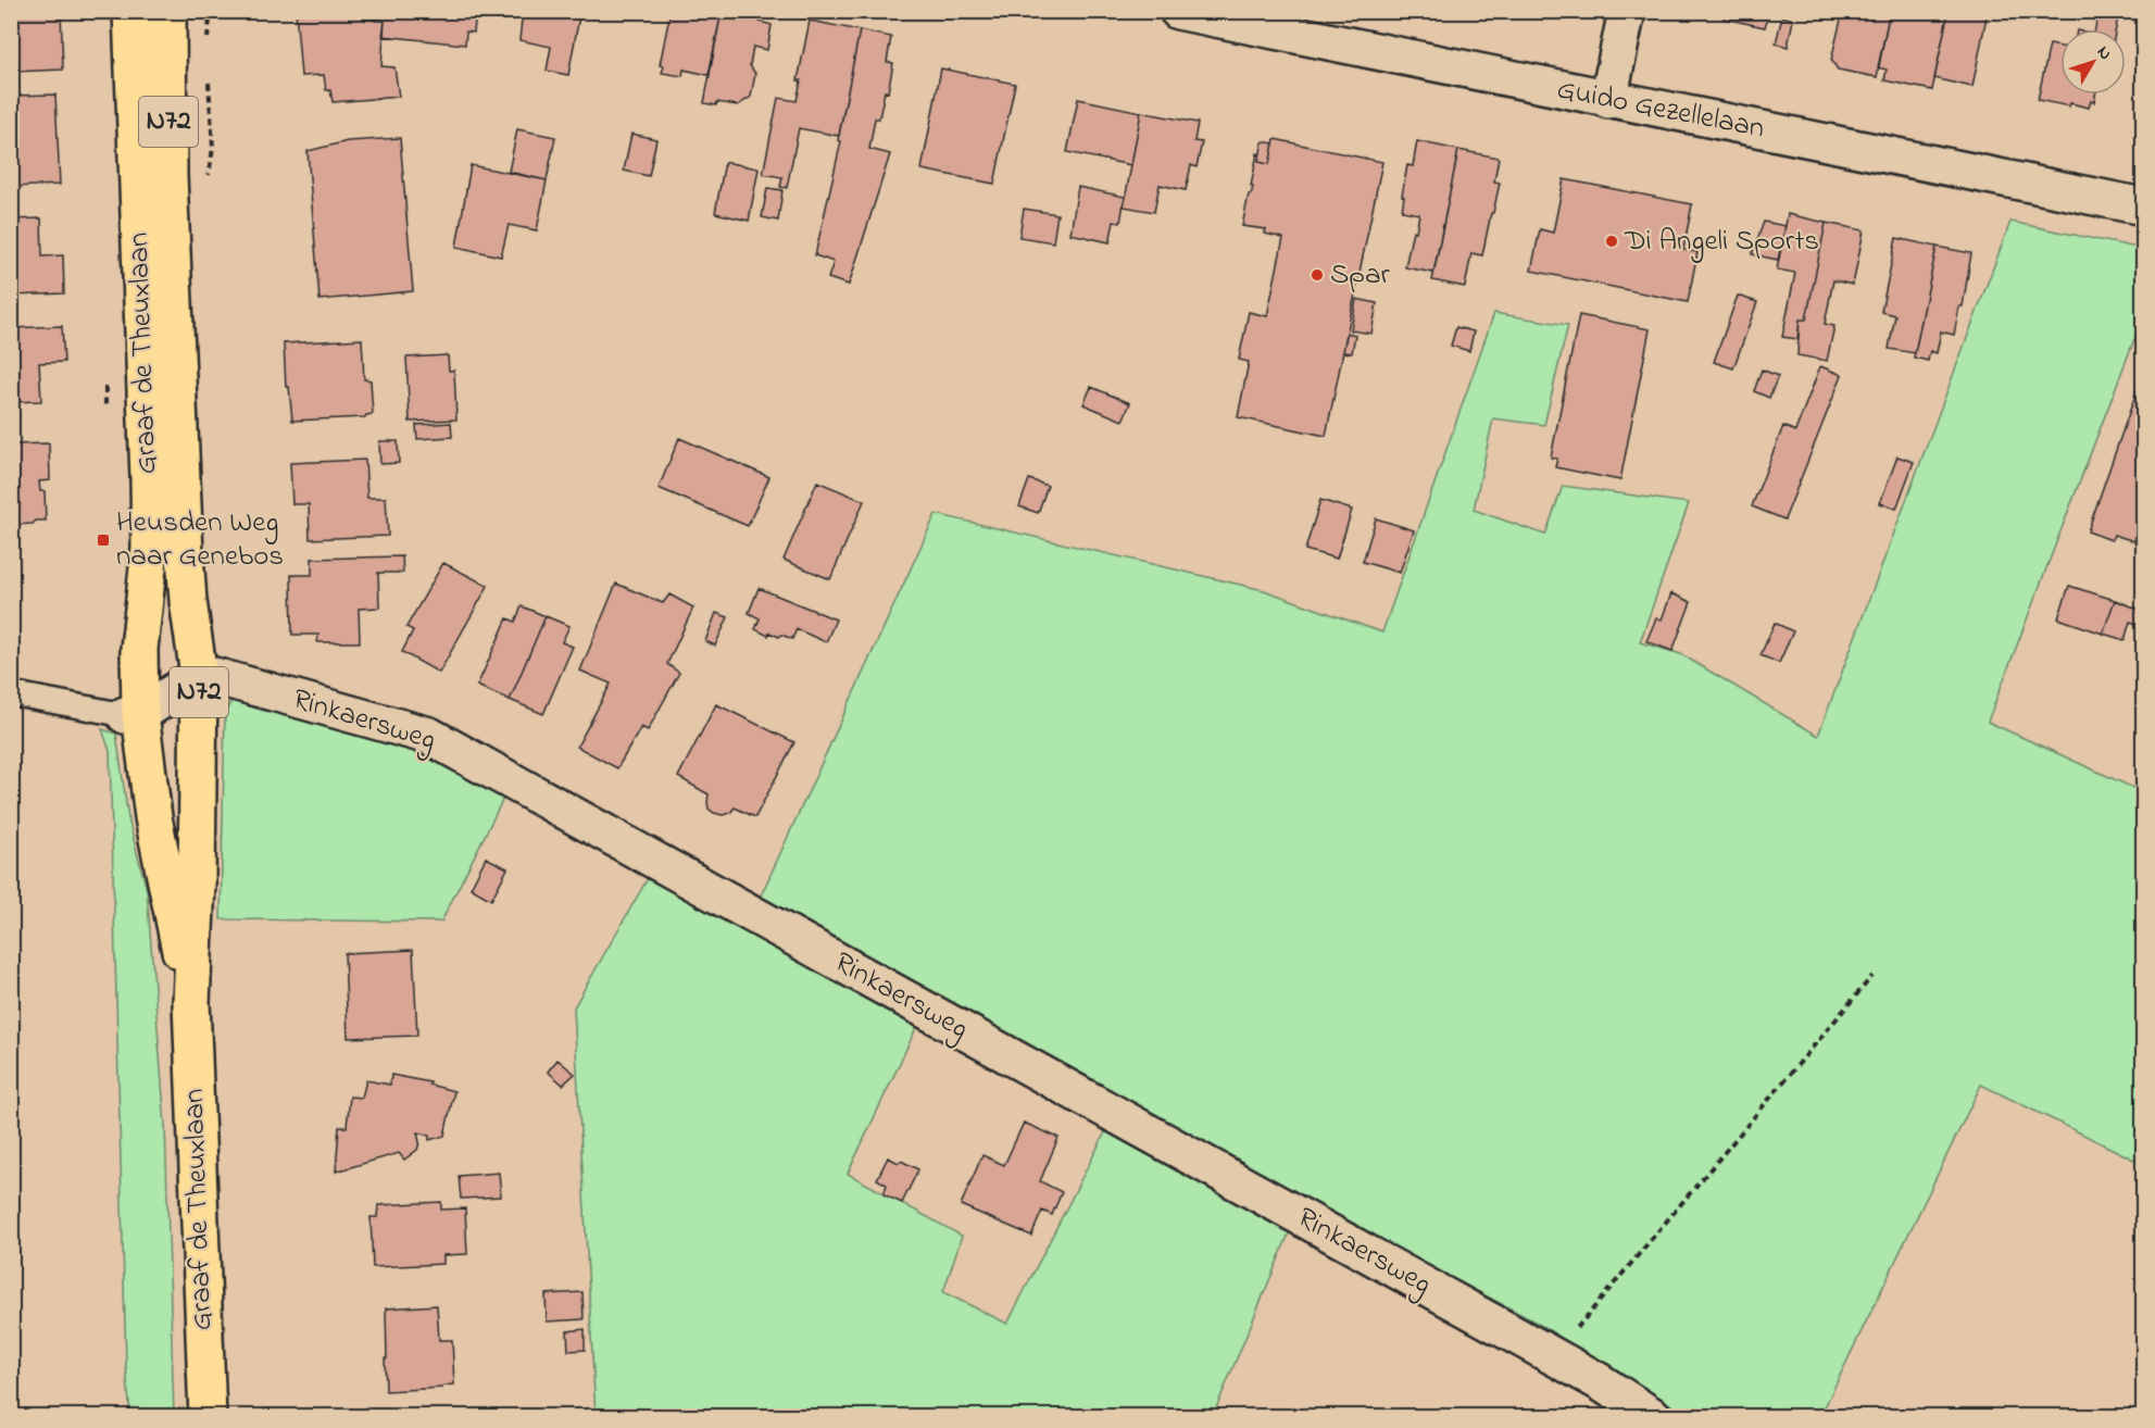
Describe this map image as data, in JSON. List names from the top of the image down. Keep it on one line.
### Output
{"streets":{"main road":["N72","Graaf de Theuxlaan"],"street":["Guido Gezellelaan","Rinkaersweg"]},"crossings":[["Graaf de Theuxlaan","Rinkaersweg"]],"places":{"other":["Di Angeli Sports","Spar"],"transit":["Heusden Weg naar Genebos"]},"north":"top right"}
